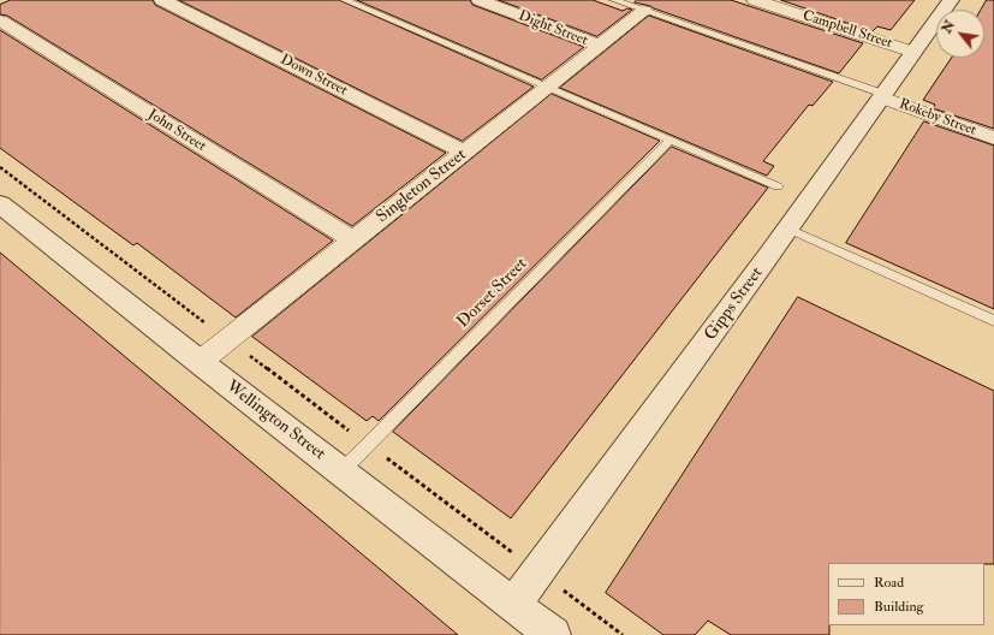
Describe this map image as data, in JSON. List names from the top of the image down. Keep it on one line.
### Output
{"streets":{"street":["Dight Street","Campbell Street","Down Street","Rokeby Street","John Street","Singleton Street","Gipps Street","Wellington Street"],"lane":["Dorset Street"]},"crossings":[["Dight Street","Singleton Street"],["Campbell Street","Gipps Street"],["Down Street","Singleton Street"],["Rokeby Street","Gipps Street"],["John Street","Singleton Street"],["Singleton Street","Wellington Street"],["Dorset Street","Wellington Street"],["Gipps Street","Wellington Street"]],"legend":["Road","Building"],"north":"top left"}
